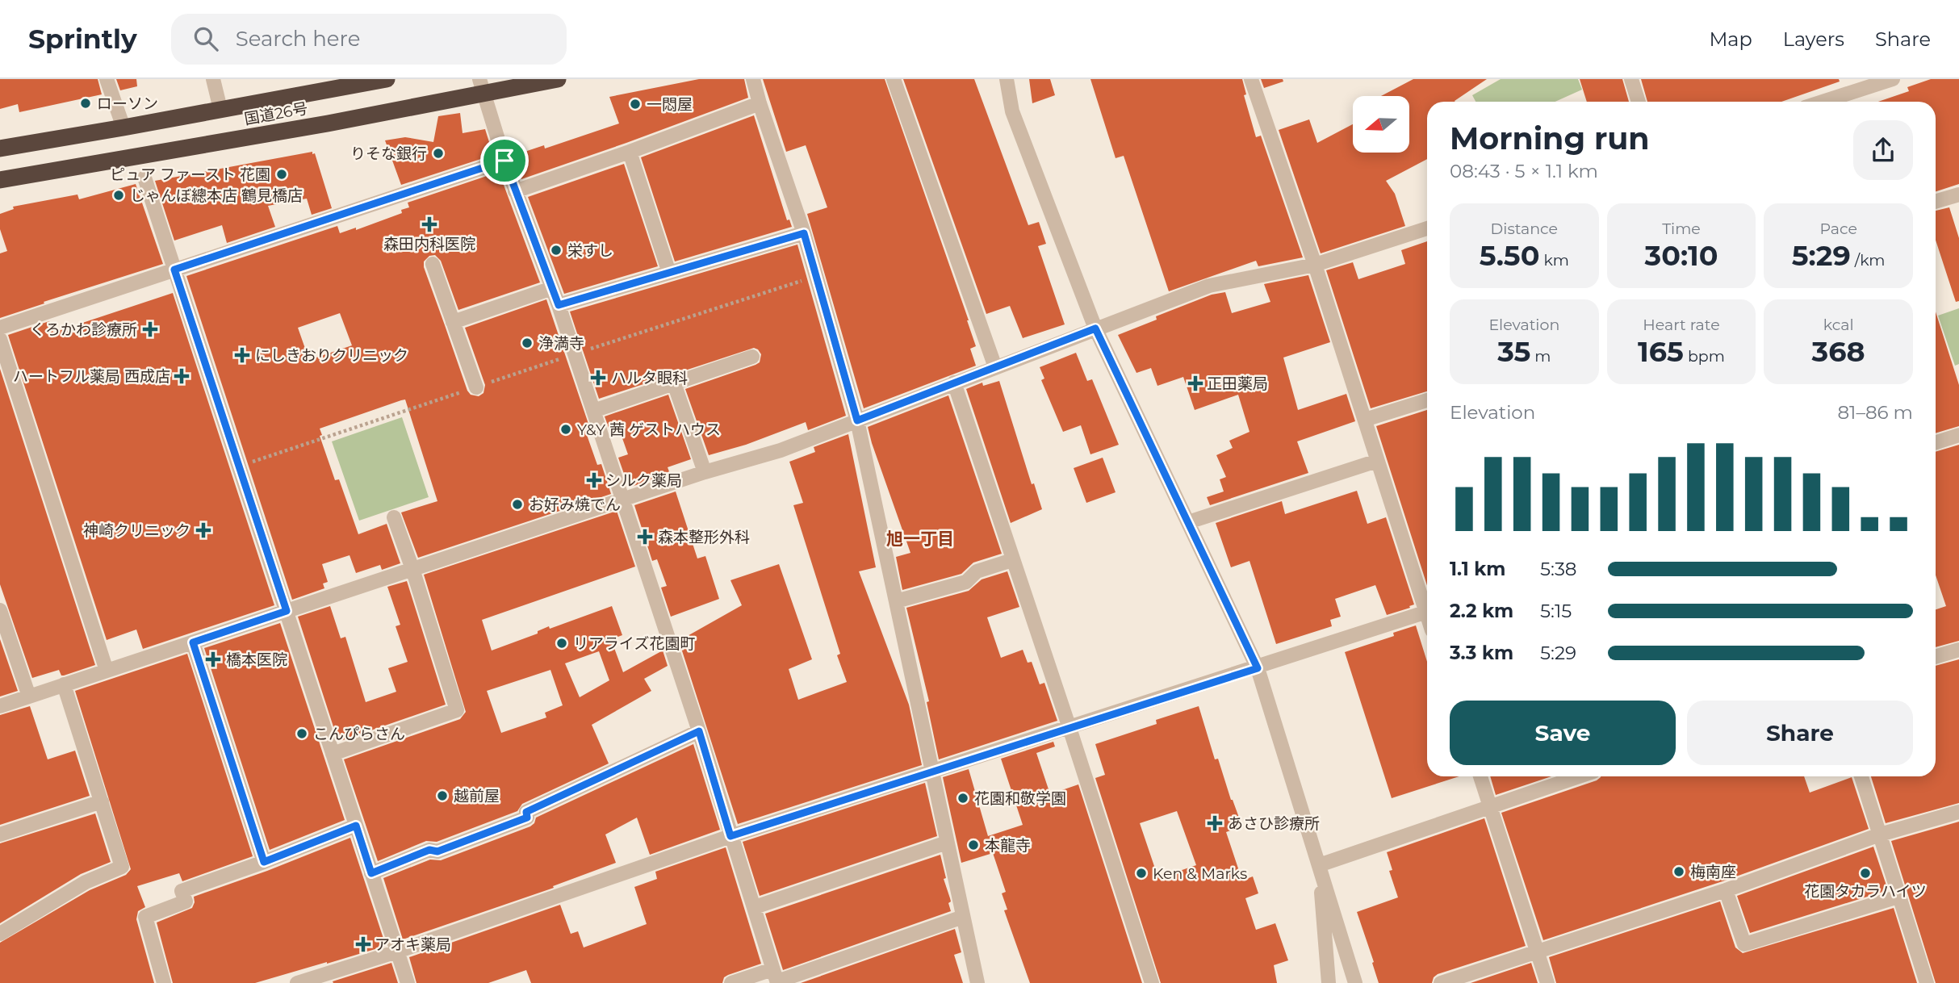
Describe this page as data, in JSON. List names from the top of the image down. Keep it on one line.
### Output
{"streets":{"highway":["国道26号"]},"districts":["旭一丁目"],"places":{"other":["ローソン","一悶屋","りそな銀行","ピュア ファースト 花園","じゃんぼ總本店 鶴見橋店","栄すし","浄満寺","Y&Y 茜 ゲストハウス","お好み焼でん","リアライズ花園町","こんぴらさん","越前屋","花園和敬学園","本龍寺","梅南座","Ken & Marks","花園タカラハイツ"],"health":["森田内科医院","くろかわ診療所","にしきおりクリニック","ハートフル薬局 西成店","ハルタ眼科","正田薬局","シルク薬局","神崎クリニック","森本整形外科","橋本医院","あさひ診療所","アオキ薬局"]},"north":"left","page":{"header":"Sprintly","search":"Search here","nav":["Map","Layers","Share"],"heading":["Morning run","08:43 · 5 × 1.1 km"],"stats":[["Distance","5.50 km"],["Time","30:10"],["Pace","5:29 /km"],["Elevation","35 m"],["Heart rate","165 bpm"],["kcal","368"]],"chart":["Elevation","81–86 m"],"list":[{"name":"1.1 km","note":"5:38"},{"name":"2.2 km","note":"5:15"},{"name":"3.3 km","note":"5:29"}],"buttons":["Save","Share"]}}
